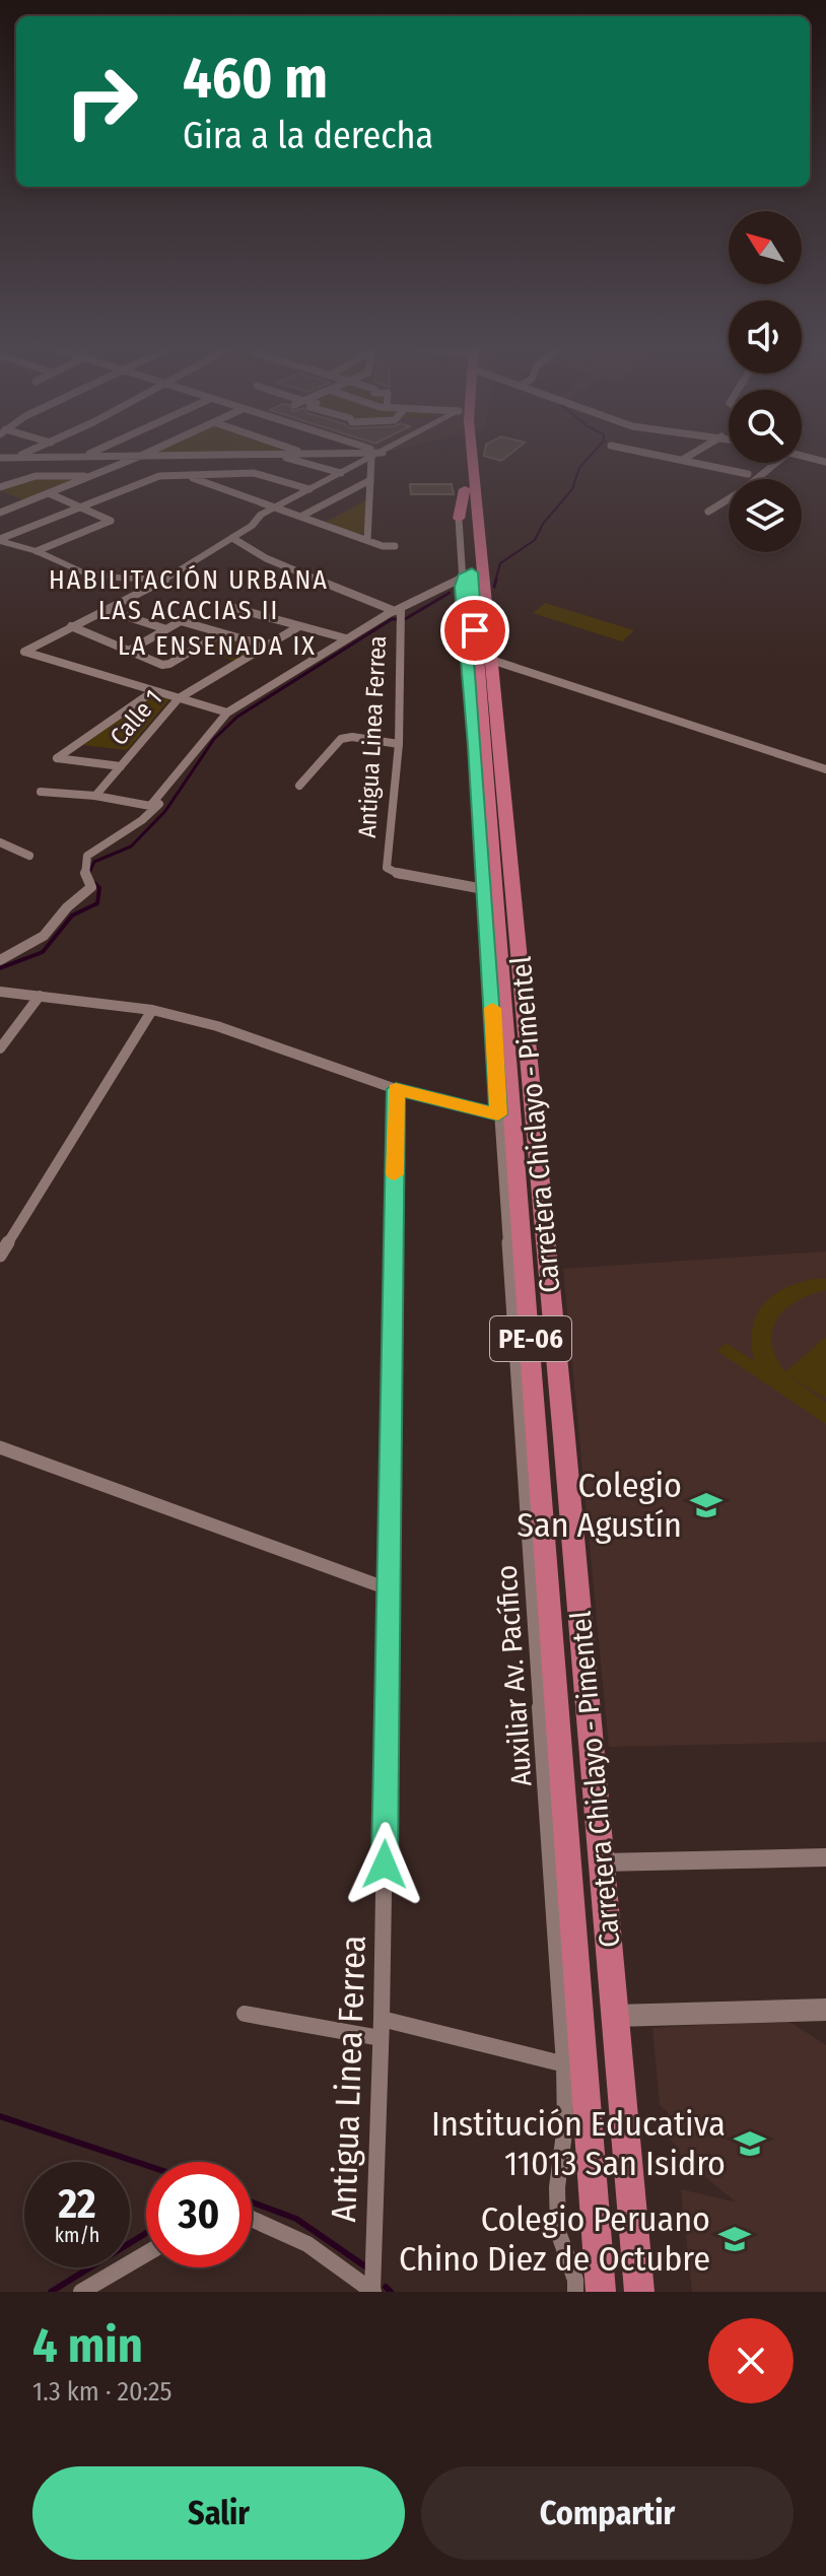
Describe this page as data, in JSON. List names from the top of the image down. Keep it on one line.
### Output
{"streets":{"main road":["Carretera Chiclayo - Pimentel","PE-06"],"street":["Calle 1","Antigua Linea Ferrea","Auxiliar Av. Pacífico"]},"crossings":[["Antigua Linea Ferrea","Carretera Chiclayo - Pimentel"],["Carretera Chiclayo - Pimentel","Auxiliar Av. Pacífico"]],"districts":["HABILITACIÓN URBANA LAS ACACIAS II","LA ENSENADA IX"],"places":{"school or university":["Colegio San Agustín","Institución Educativa 11013 San Isidro","Colegio Peruano Chino Diez de Octubre"]},"north":"top left","page":{"turn":["460 m","Gira a la derecha"],"speed":"22 km/h","limit":"30","heading":["4 min","1.3 km · 20:25"],"buttons":["Salir","Compartir"]}}
